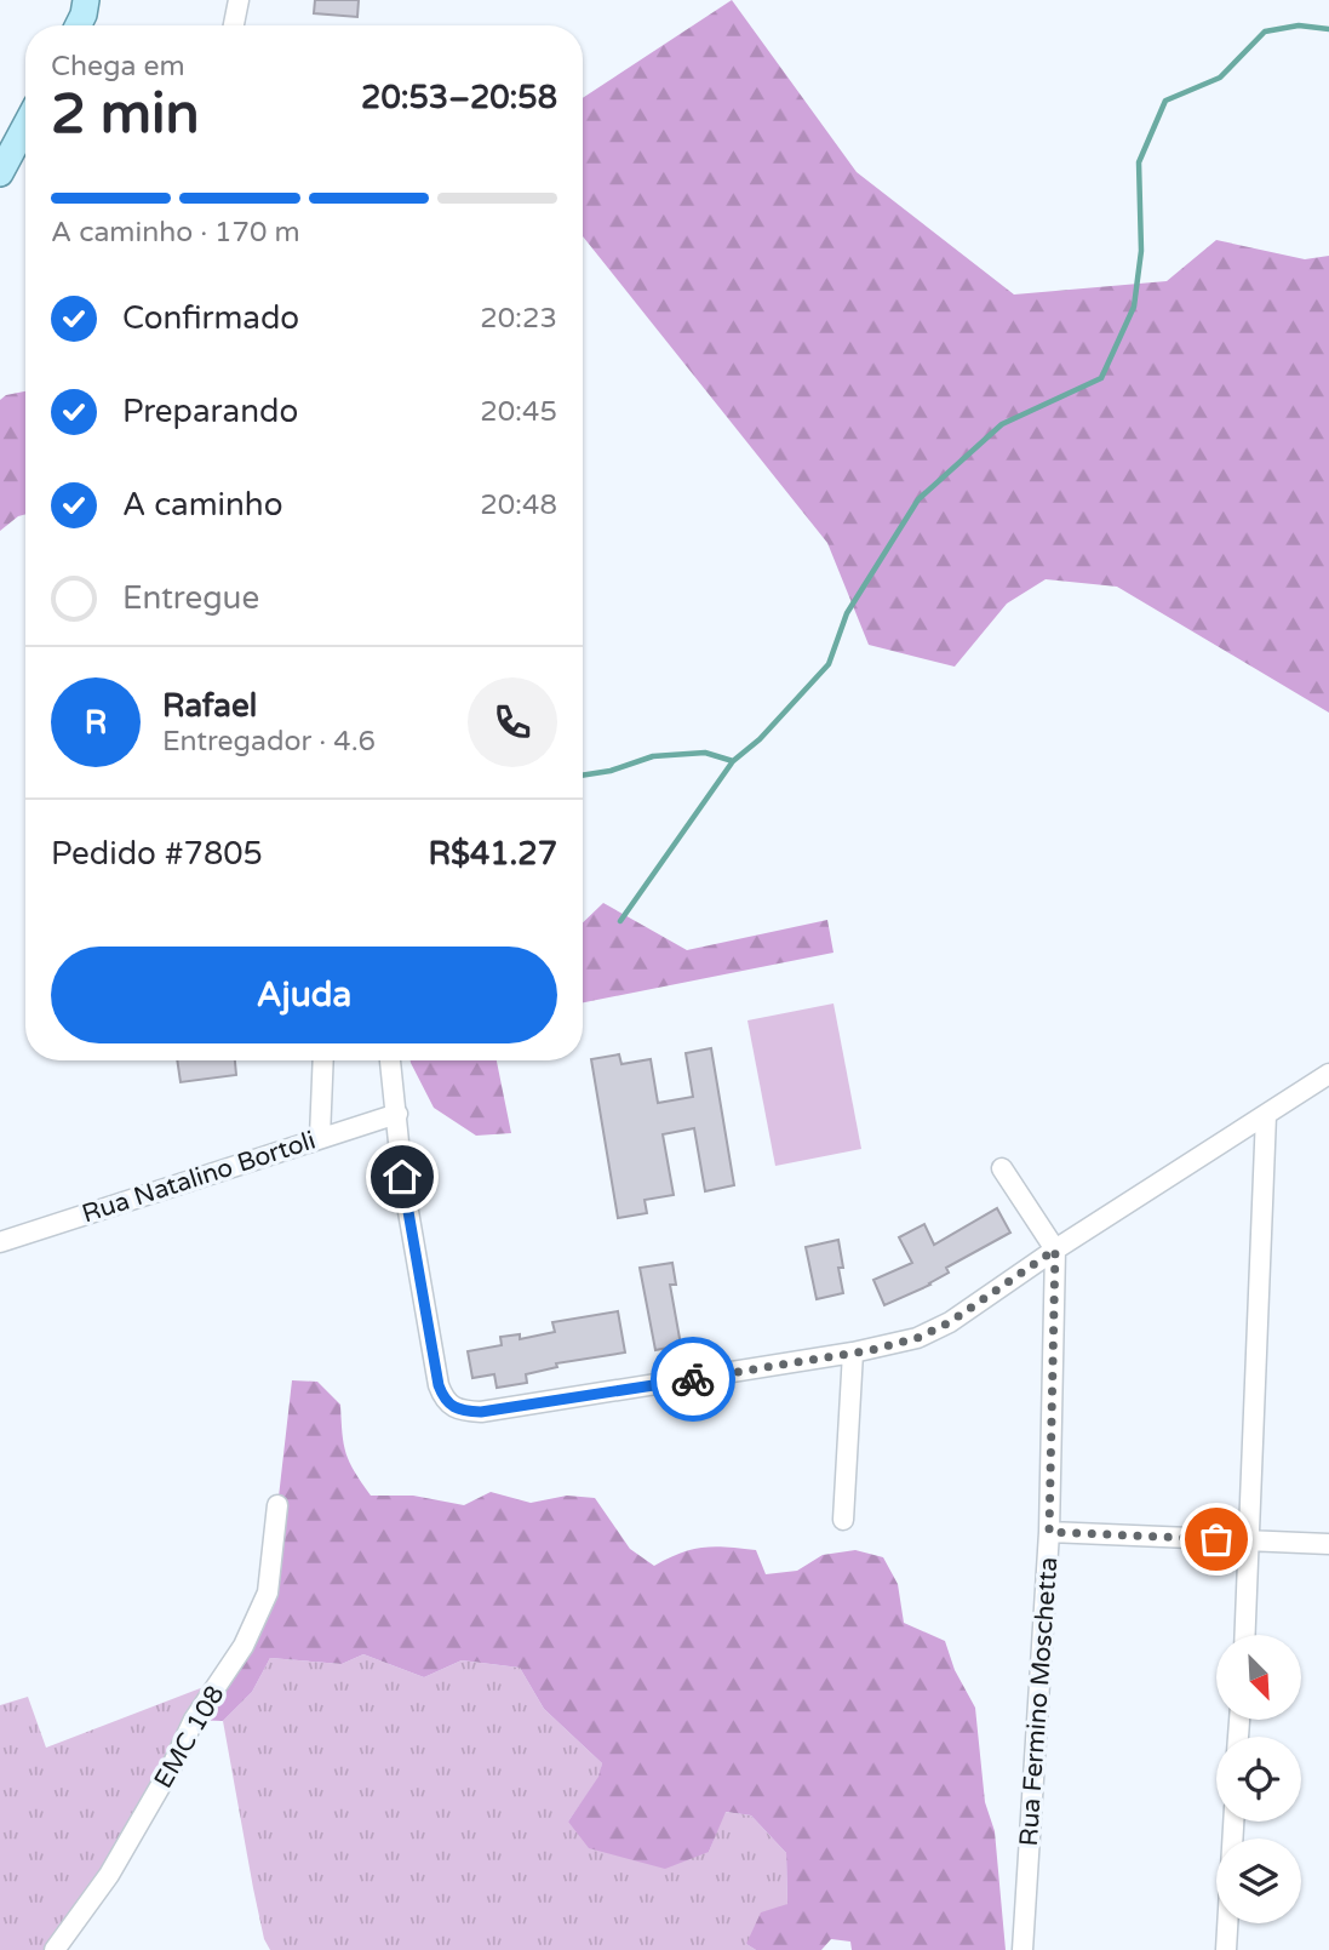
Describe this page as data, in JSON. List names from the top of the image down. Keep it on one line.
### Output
{"streets":{"street":["Rua Natalino Bortoli","Rua Fermino Moschetta","EMC 108"]},"north":"bottom right","page":{"heading":["2 min","Chega em","20:53–20:58"],"panel":["Rafael","Entregador · 4.6","Pedido #7805","R$41.27"],"bar":"A caminho · 170 m","list":[["Confirmado","20:23"],["Preparando","20:45"],["A caminho","20:48"],"Entregue"],"round":"R","buttons":"Ajuda"}}
